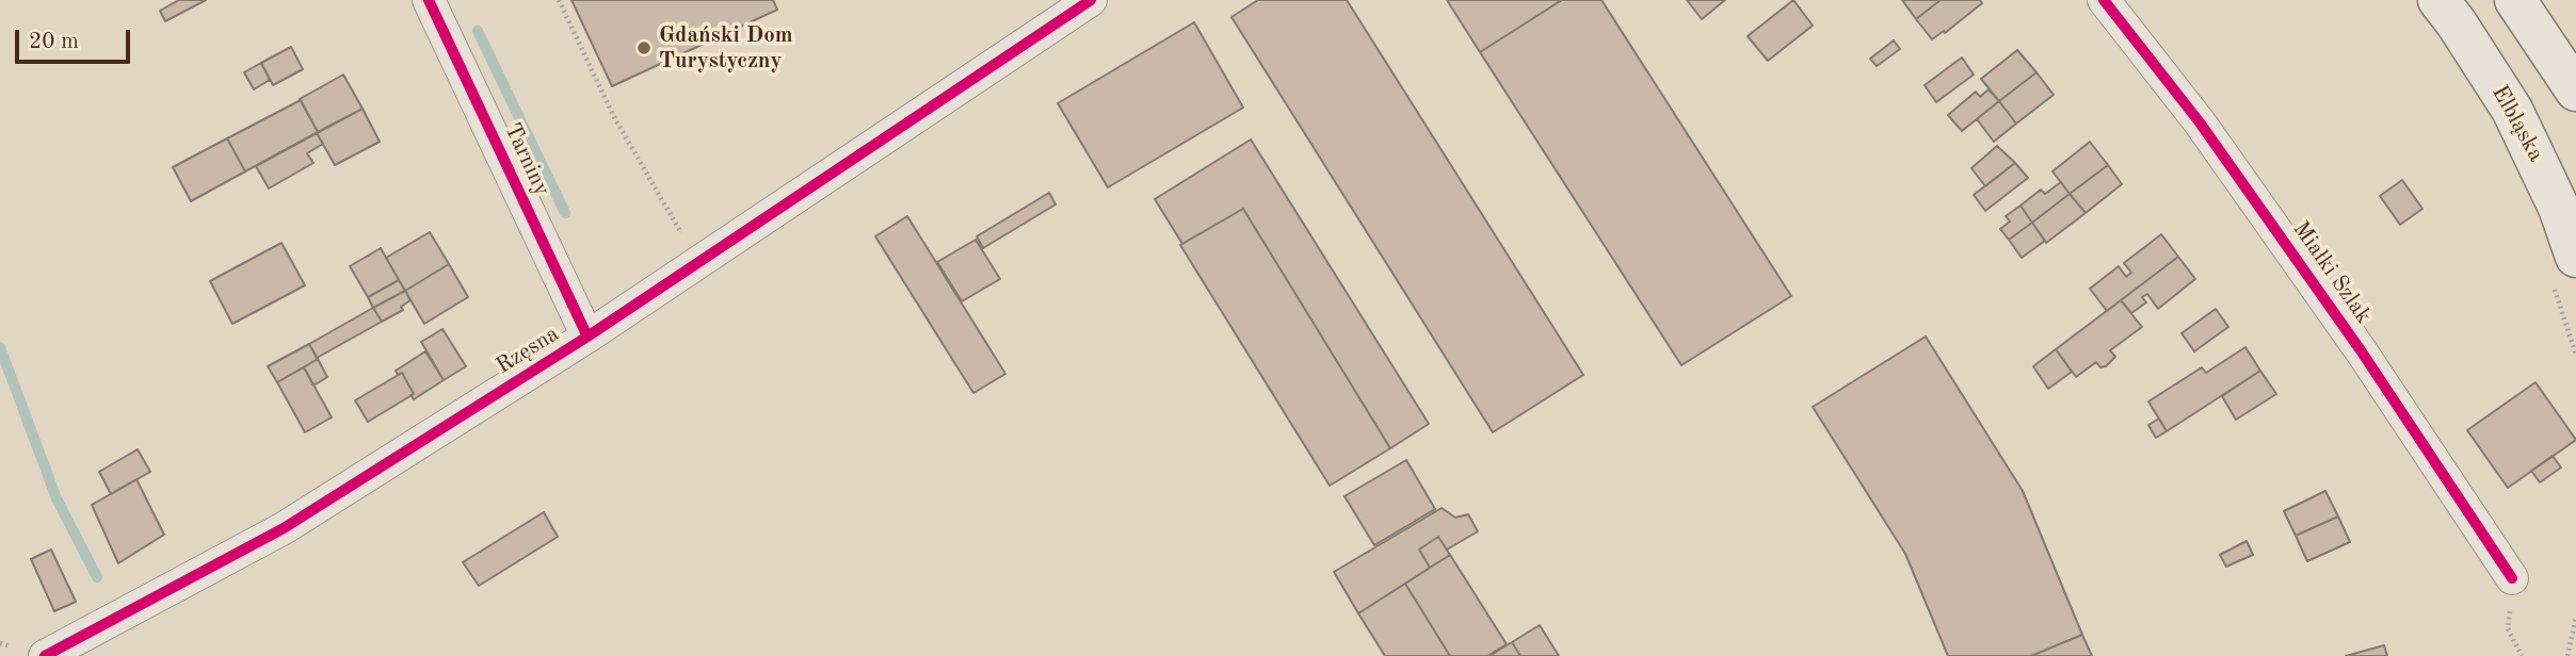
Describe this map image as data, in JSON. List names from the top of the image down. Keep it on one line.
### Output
{"streets":{"main road":["Elbląska"],"street":["Tarniny","Miałki Szlak","Rzęsna"]},"crossings":[["Tarniny","Rzęsna"]],"places":["Gdański Dom Turystyczny"],"scale_bar":"20 m"}
